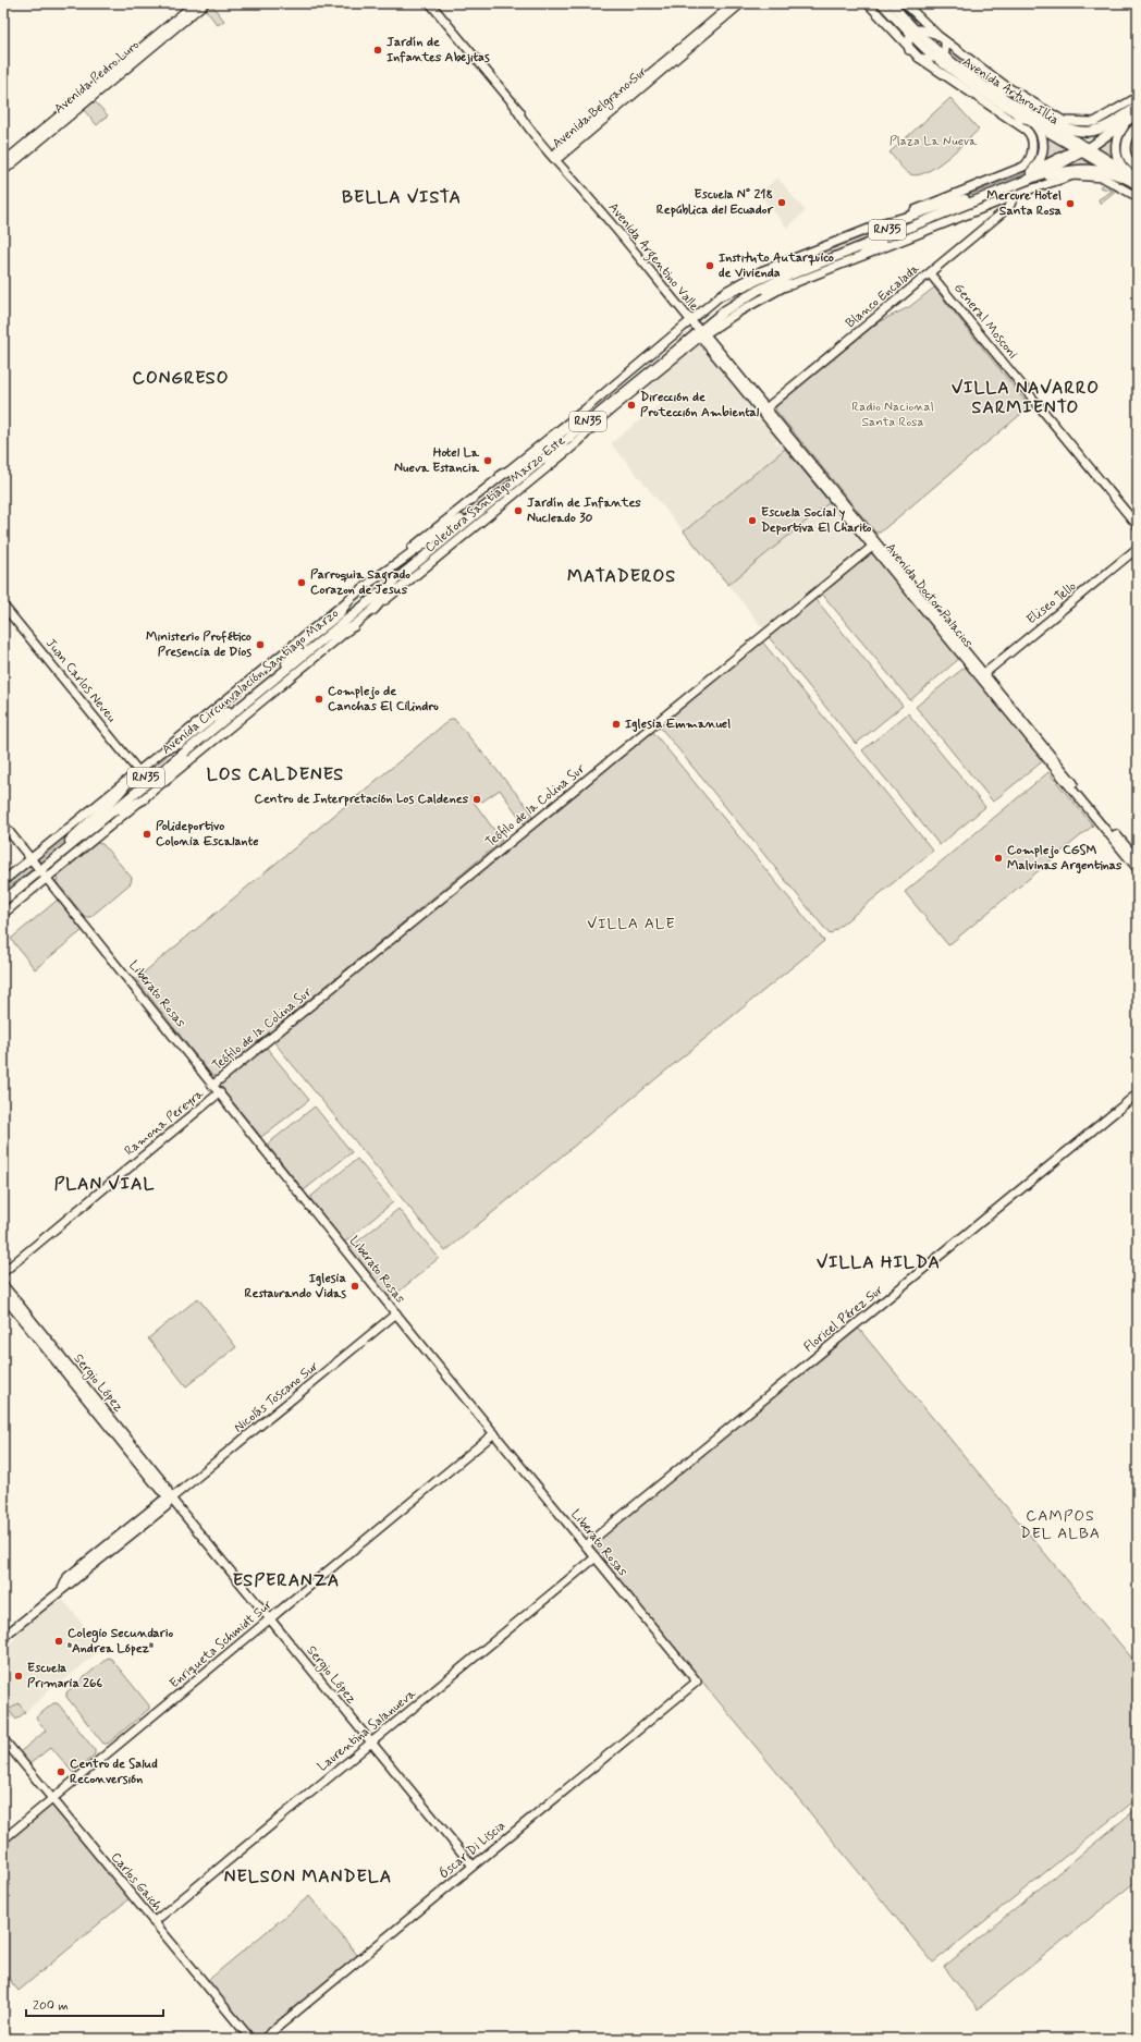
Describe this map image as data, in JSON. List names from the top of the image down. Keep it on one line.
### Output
{"streets":{"highway":["Avenida Arturo Illia","RN35","Avenida Circunvalación Santiago Marzo"],"street":["Avenida Pedro Luro","Avenida Belgrano Sur","Avenida Argentino Valle","Blanco Encalada","General Mosconi","Colectora Santiago Marzo Este","Avenida Doctor Palacios","Eliseo Tello","Juan Carlos Neveu","Teófilo de la Colina Sur","Liberato Rosas","Ramona Pereyra","Floricel Pérez Sur","Sergio López","Nicolás Toscano Sur","Enriqueta Schmidt Sur","Laurentina Salanueva","Óscar Di Liscia","Carlos Gaich"]},"crossings":[["Avenida Arturo Illia","Avenida Circunvalación Santiago Marzo"],["Avenida Belgrano Sur","Avenida Argentino Valle"],["Avenida Argentino Valle","Colectora Santiago Marzo Este"],["Avenida Argentino Valle","Avenida Doctor Palacios"],["Avenida Argentino Valle","Avenida Circunvalación Santiago Marzo"],["Blanco Encalada","General Mosconi"],["Blanco Encalada","Colectora Santiago Marzo Este"],["Blanco Encalada","Avenida Doctor Palacios"],["Colectora Santiago Marzo Este","Avenida Doctor Palacios"],["Colectora Santiago Marzo Este","Juan Carlos Neveu"],["Colectora Santiago Marzo Este","Avenida Circunvalación Santiago Marzo"],["Colectora Santiago Marzo Este","Liberato Rosas"],["Avenida Doctor Palacios","Eliseo Tello"],["Avenida Doctor Palacios","Avenida Circunvalación Santiago Marzo"],["Avenida Doctor Palacios","Teófilo de la Colina Sur"],["Avenida Circunvalación Santiago Marzo","Liberato Rosas"],["Teófilo de la Colina Sur","Liberato Rosas"],["Liberato Rosas","Ramona Pereyra"],["Liberato Rosas","Floricel Pérez Sur"],["Liberato Rosas","Nicolás Toscano Sur"],["Liberato Rosas","Enriqueta Schmidt Sur"],["Liberato Rosas","Laurentina Salanueva"],["Liberato Rosas","Óscar Di Liscia"],["Sergio López","Nicolás Toscano Sur"],["Sergio López","Enriqueta Schmidt Sur"],["Sergio López","Laurentina Salanueva"],["Sergio López","Óscar Di Liscia"],["Enriqueta Schmidt Sur","Carlos Gaich"],["Laurentina Salanueva","Carlos Gaich"]],"districts":["BELLA VISTA","CONGRESO","VILLA NAVARRO SARMIENTO","MATADEROS","LOS CALDENES","VILLA ALE","PLAN VIAL","VILLA HILDA","CAMPOS DEL ALBA","ESPERANZA","NELSON MANDELA"],"parks":["Plaza La Nueva","Radio Nacional Santa Rosa"],"places":["Jardín de Infantes Abejitas","Escuela N° 218 República del Ecuador","Mercure Hotel Santa Rosa","Instituto Autarquico de Vivienda","Dirección de Protección Ambiental","Hotel La Nueva Estancia","Jardín de Infantes Nucleado 30","Escuela Social y Deportiva El Charito","Parroquia Sagrado Corazon de Jesus","Ministerio Profético Presencia de Dios","Complejo de Canchas El Cilindro","Iglesia Emmanuel","Centro de Interpretación Los Caldenes","Polideportivo Colonia Escalante","Complejo CGSM Malvinas Argentinas","Iglesia Restaurando Vidas","Colegio Secundario \"Andrea López\"","Escuela Primaria 266","Centro de Salud Reconversión"],"scale_bar":"200 m"}
